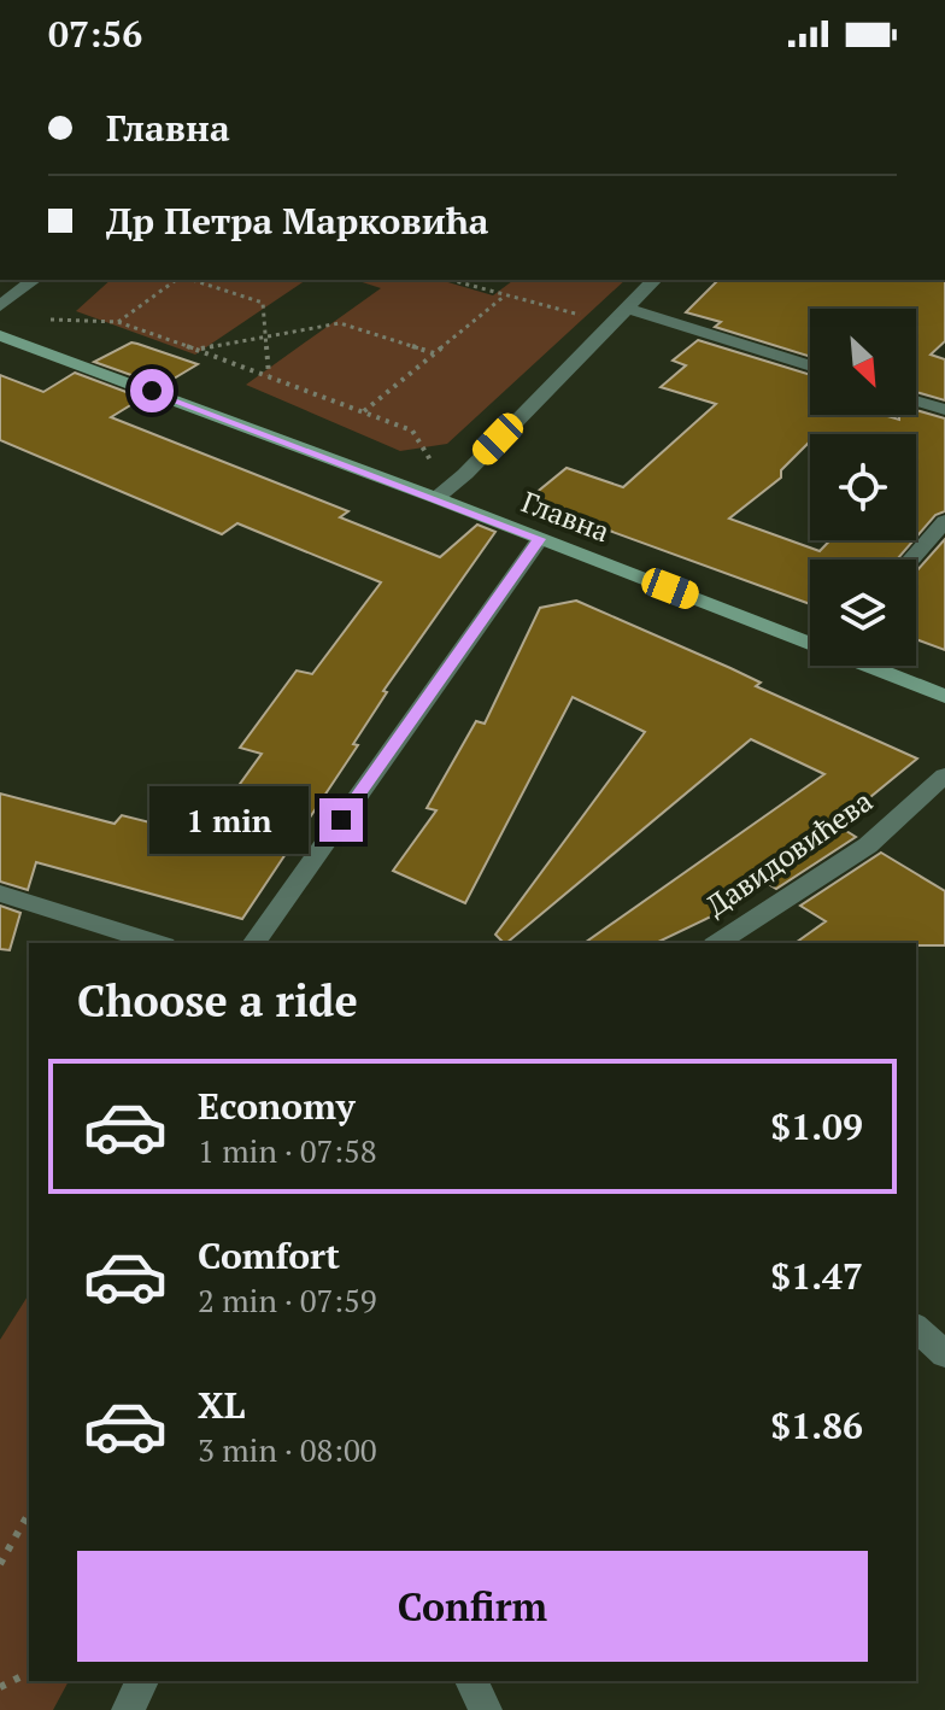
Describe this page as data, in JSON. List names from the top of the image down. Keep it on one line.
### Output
{"streets":{"main road":["Главна"],"street":["Давидовићева"]},"north":"bottom right","page":{"status":"07:56","banner":["Главна","Др Петра Марковића"],"bubble":"1 min","heading":"Choose a ride","list":[{"name":"Economy","note":"1 min · 07:58","value":"$1.09"},{"name":"Comfort","note":"2 min · 07:59","value":"$1.47"},{"name":"XL","note":"3 min · 08:00","value":"$1.86"}],"buttons":"Confirm"}}
